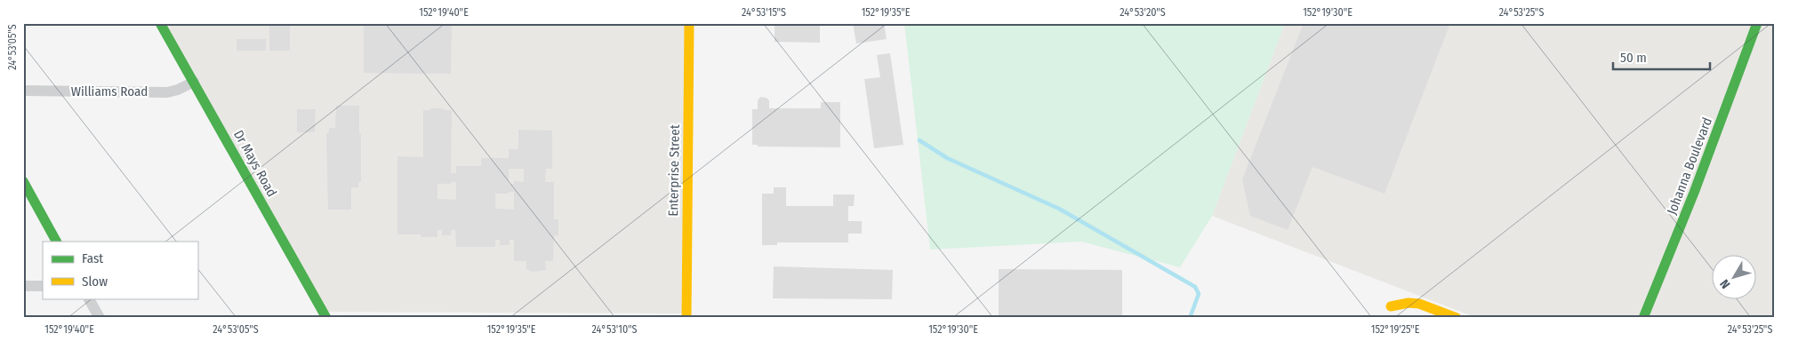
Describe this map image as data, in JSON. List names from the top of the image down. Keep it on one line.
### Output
{"streets":{"street":["Williams Road","Dr Mays Road","Johanna Boulevard","Enterprise Street"]},"crossings":[["Williams Road","Dr Mays Road"]],"legend":["Fast","Slow"],"scale_bar":"50 m","north":"bottom left","coordinates":["152°19'40\"E","24°53'15\"S","152°19'35\"E","24°53'20\"S","152°19'30\"E","24°53'25\"S","24°53'05\"S","24°53'10\"S","152°19'25\"E"]}
